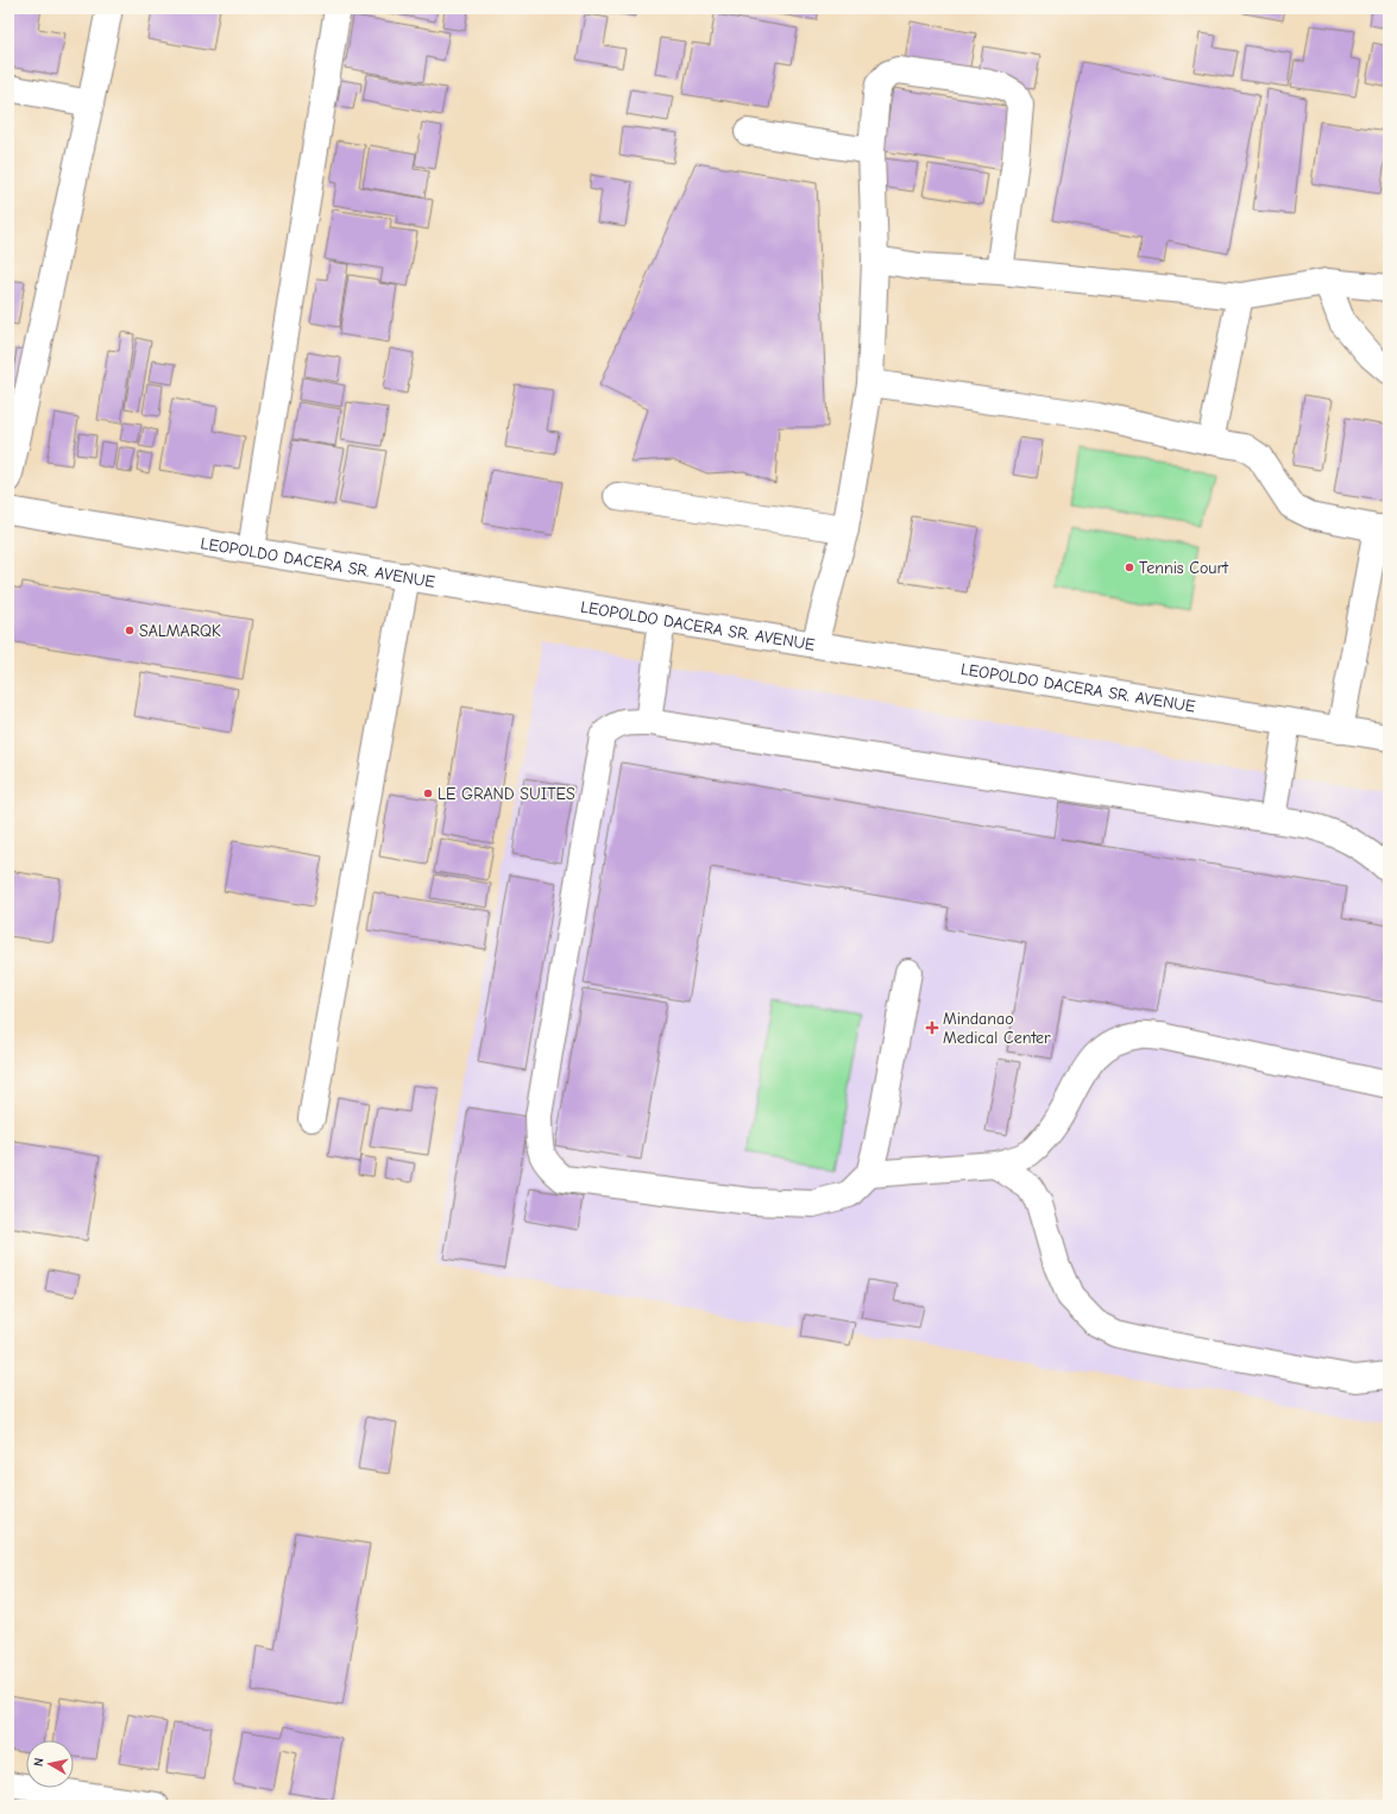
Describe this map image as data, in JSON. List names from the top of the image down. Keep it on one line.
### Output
{"streets":{"street":["LEOPOLDO DACERA SR. AVENUE"]},"places":{"other":["Tennis Court","SALMARQK","LE GRAND SUITES"],"health":["Mindanao Medical Center"]},"north":"left"}
